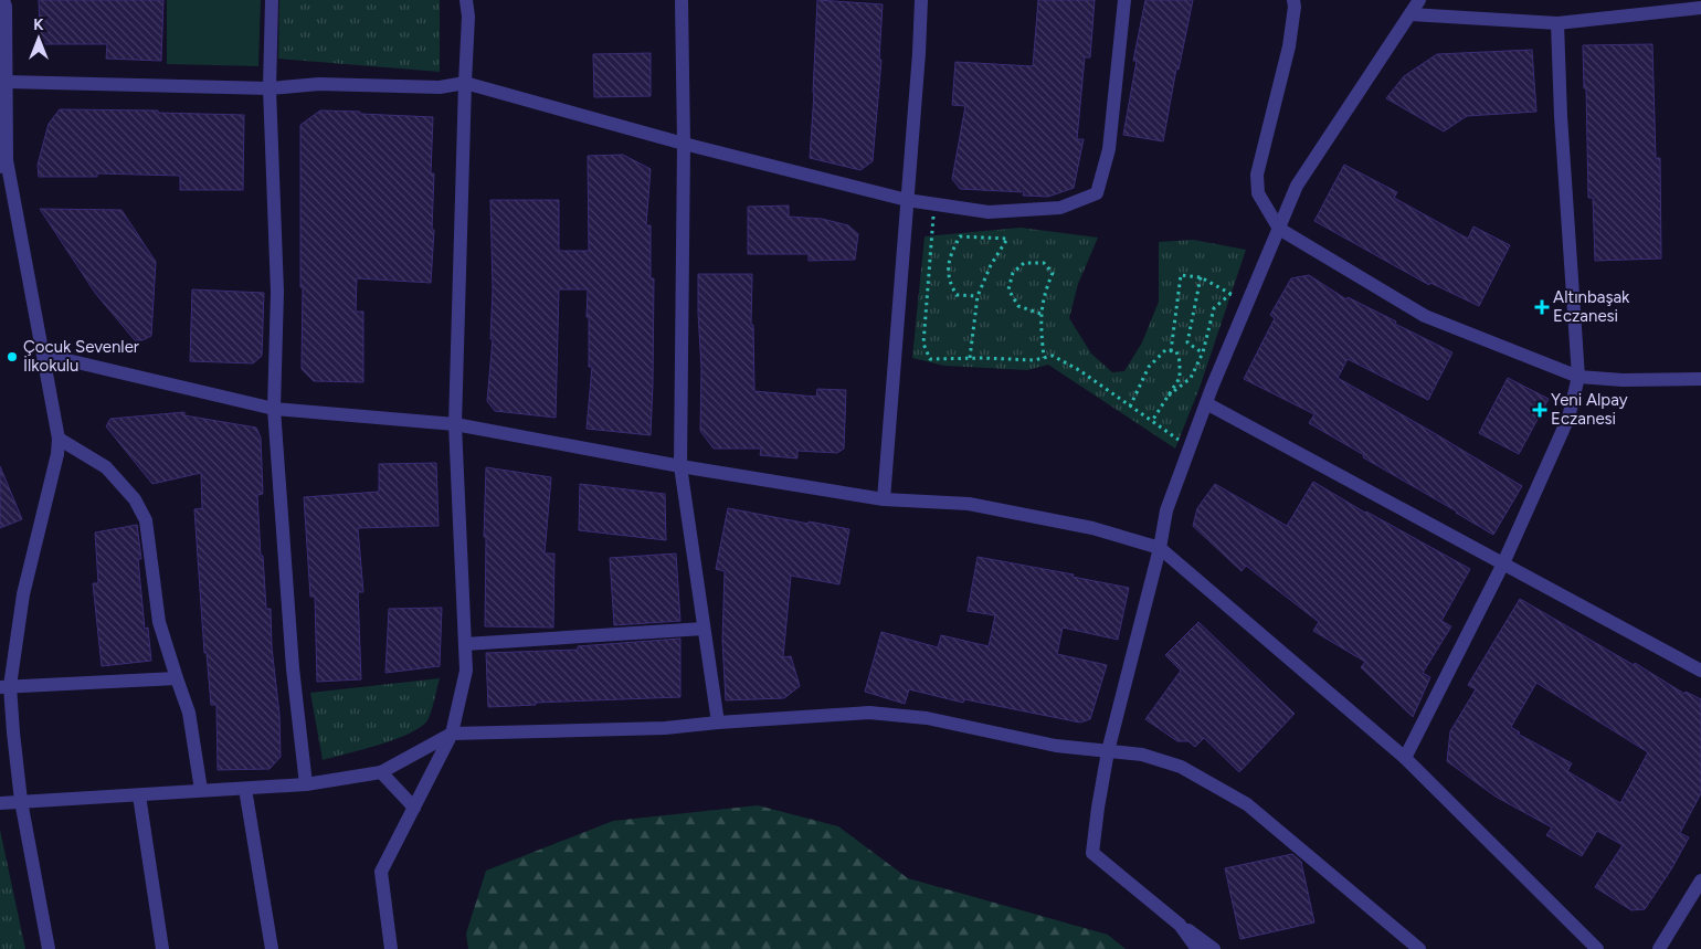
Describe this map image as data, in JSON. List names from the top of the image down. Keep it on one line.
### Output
{"places":{"health":["Altınbaşak Eczanesi","Yeni Alpay Eczanesi"],"other":["Çocuk Sevenler İlkokulu"]},"north":"top"}
